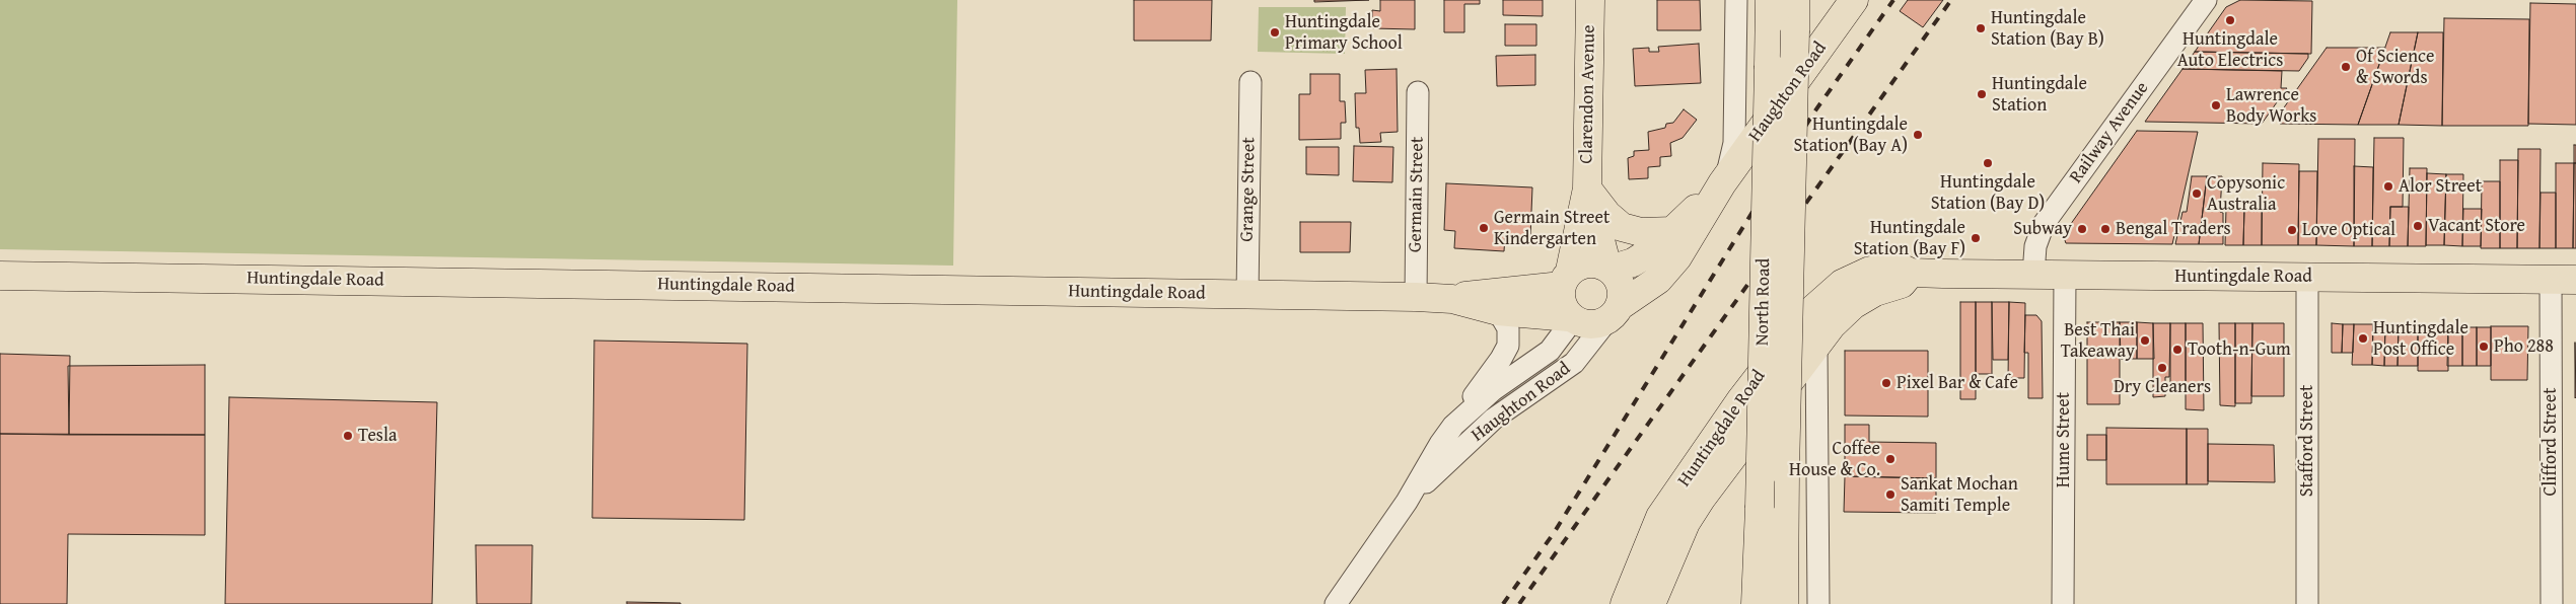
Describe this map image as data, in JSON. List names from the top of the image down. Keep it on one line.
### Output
{"streets":{"main road":["Haughton Road","Clarendon Avenue","Huntingdale Road","North Road"],"street":["Railway Avenue","Grange Street","Germain Street","Hume Street","Stafford Street","Clifford Street"]},"crossings":[["Haughton Road","Clarendon Avenue"],["Haughton Road","Huntingdale Road"],["Clarendon Avenue","Huntingdale Road"],["Railway Avenue","Huntingdale Road"],["Grange Street","Huntingdale Road"],["Germain Street","Huntingdale Road"],["Huntingdale Road","Hume Street"],["Huntingdale Road","Stafford Street"],["Huntingdale Road","Clifford Street"]],"places":["Huntingdale Auto Electrics","Huntingdale Station (Bay B)","Huntingdale Primary School","Of Science & Swords","Huntingdale Station","Lawrence Body Works","Huntingdale Station (Bay A)","Huntingdale Station (Bay D)","Alor Street","Copysonic Australia","Vacant Store","Germain Street Kindergarten","Subway","Bengal Traders","Love Optical","Huntingdale Station (Bay F)","Huntingdale Post Office","Best Thai Takeaway","Pho 288","Tooth-n-Gum","Dry Cleaners","Pixel Bar & Cafe","Tesla","Coffee House & Co.","Sankat Mochan Samiti Temple"]}
